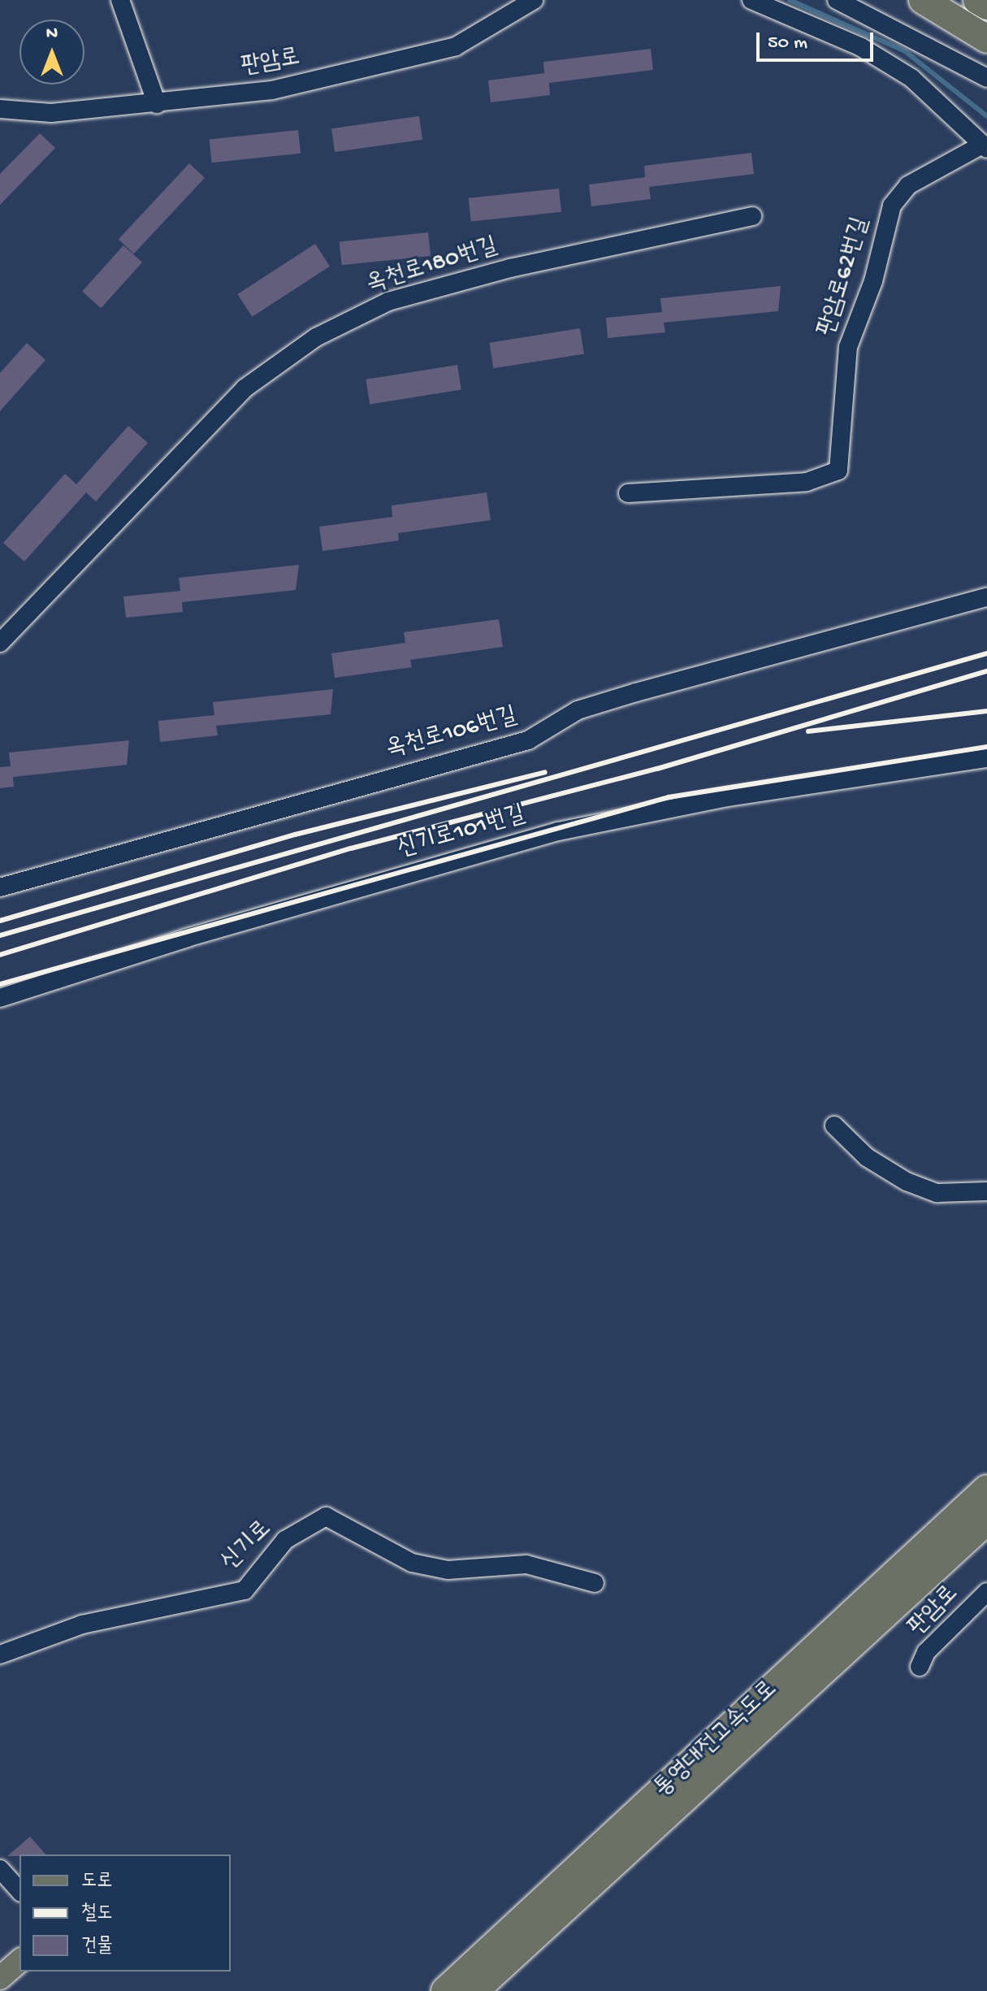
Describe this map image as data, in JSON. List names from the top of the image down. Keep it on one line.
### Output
{"streets":{"highway":["통영대전고속도로"],"street":["판암로","옥천로180번길","판암로62번길","옥천로106번길","신기로101번길","신기로"]},"legend":["도로","철도","건물"],"scale_bar":"50 m","north":"top"}
